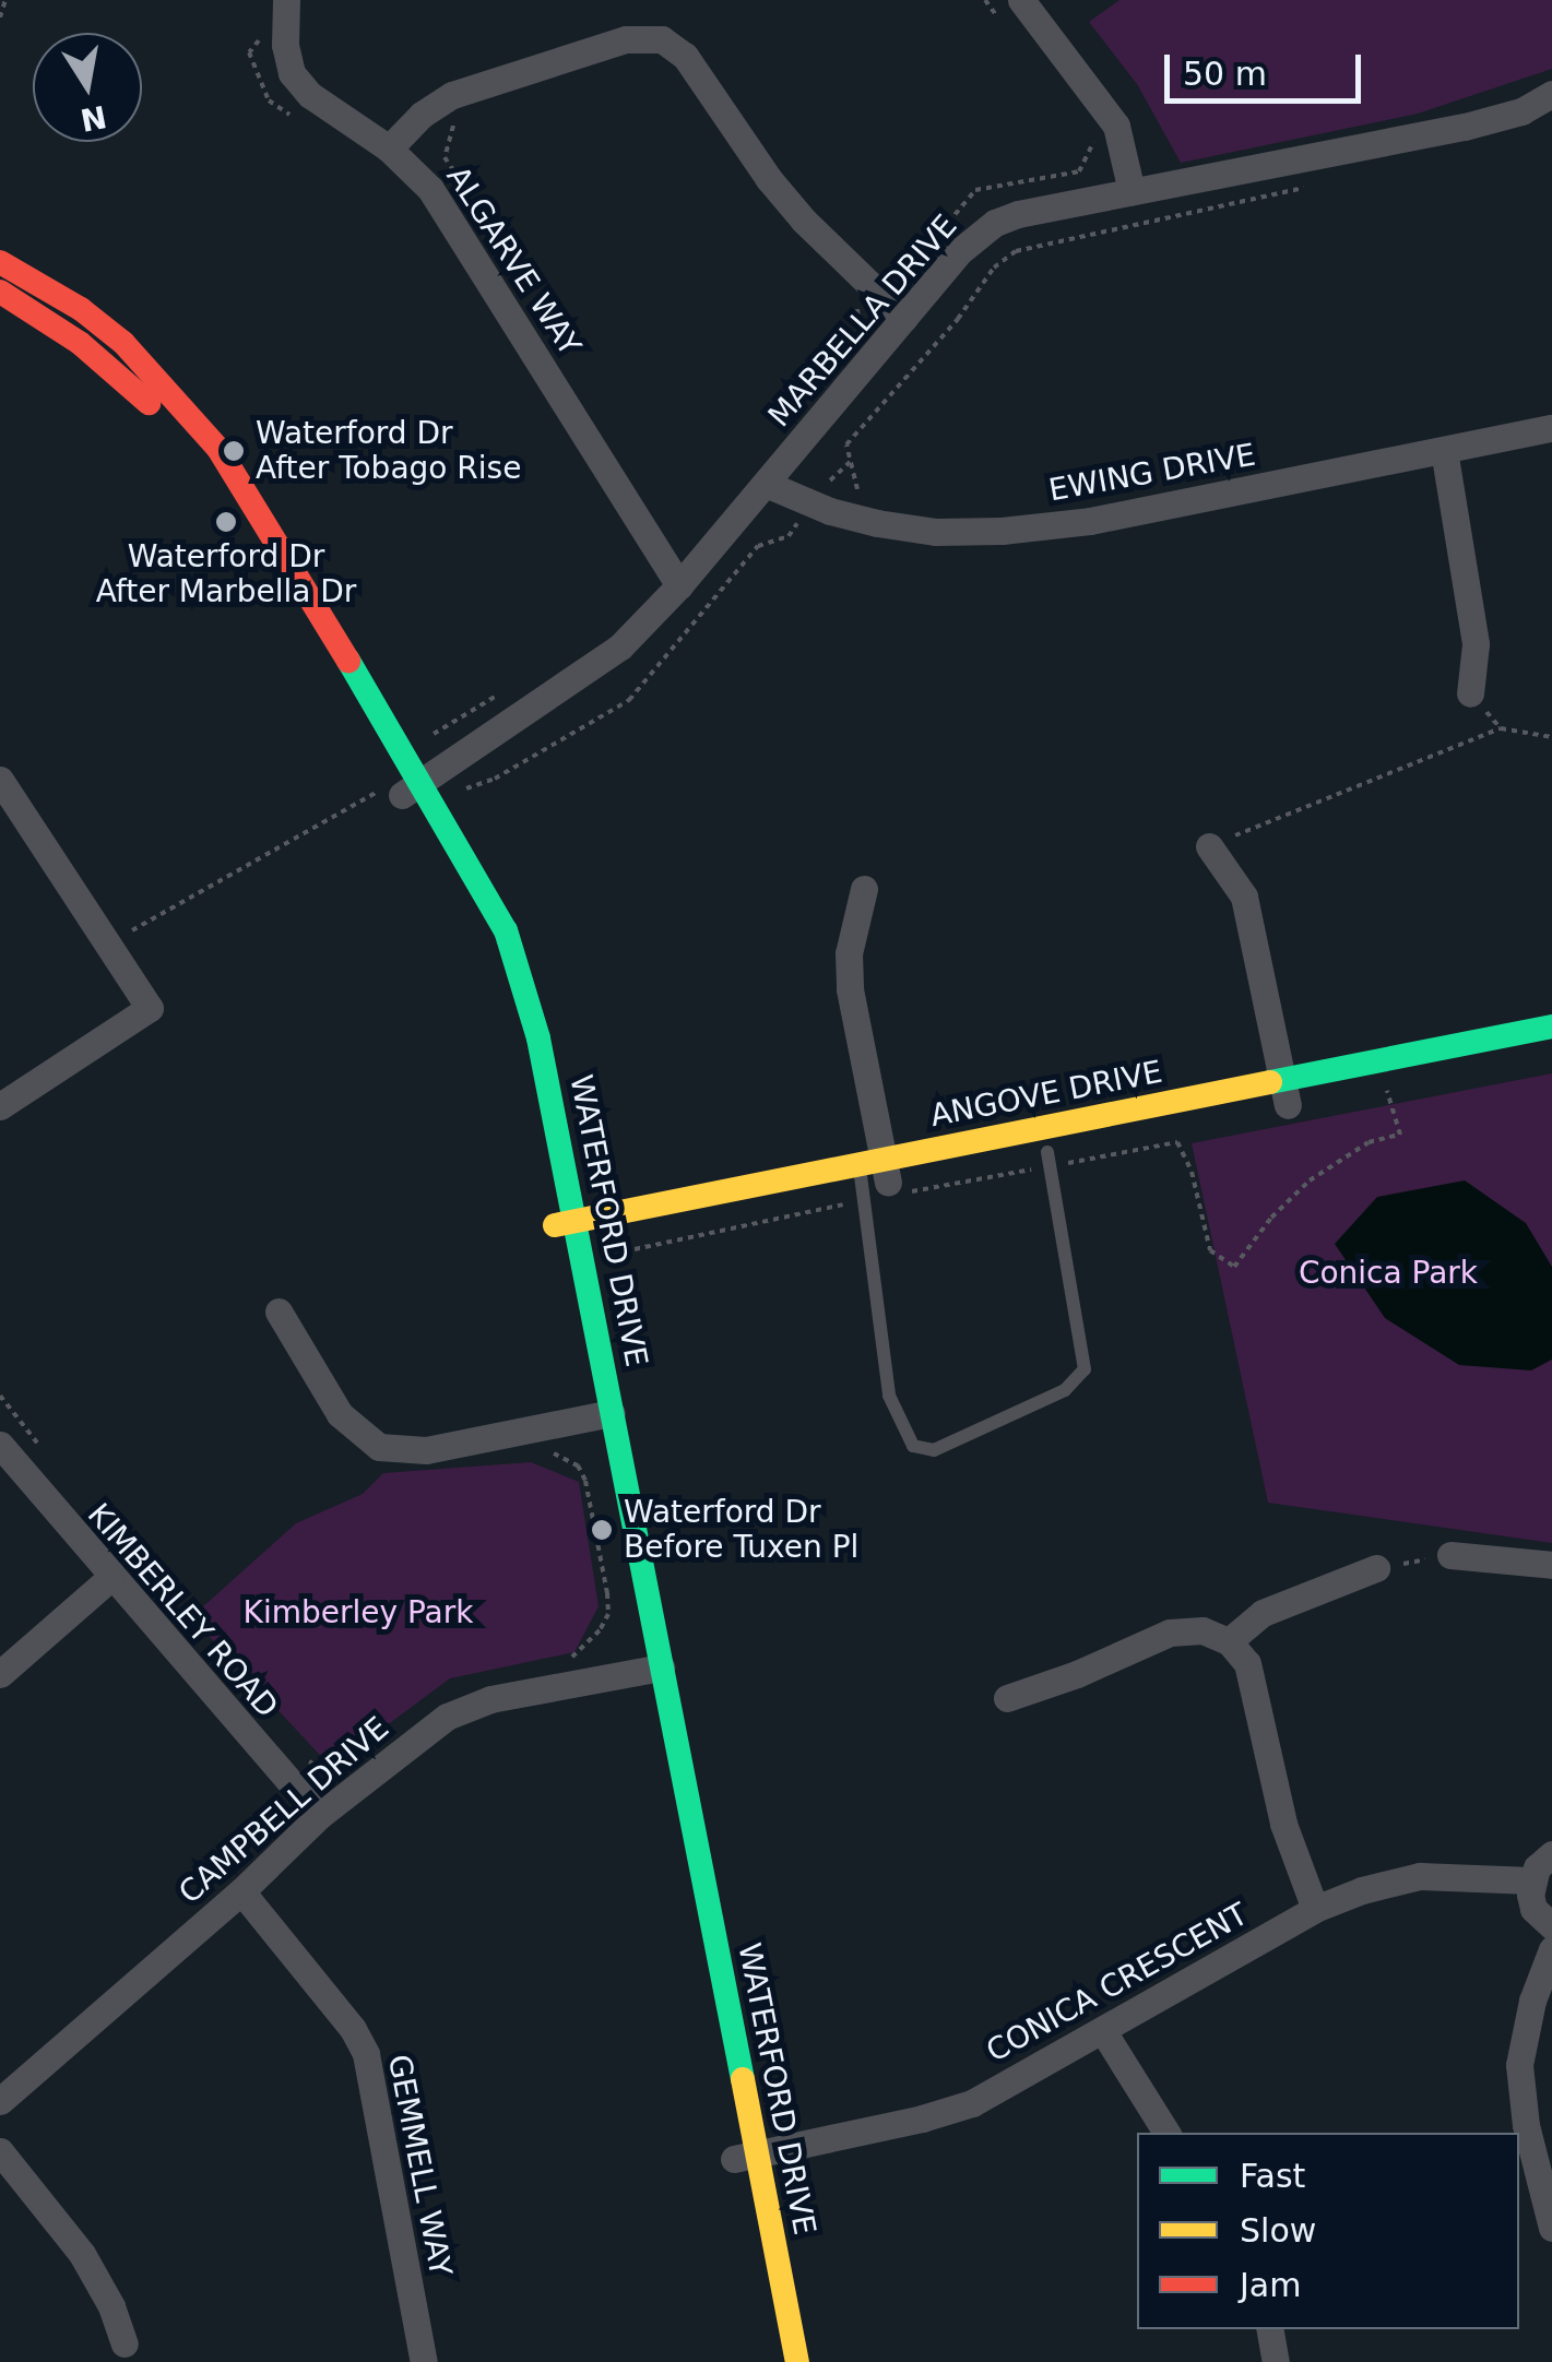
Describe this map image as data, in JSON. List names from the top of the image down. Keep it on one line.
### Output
{"streets":{"street":["ALGARVE WAY","MARBELLA DRIVE","EWING DRIVE","ANGOVE DRIVE","WATERFORD DRIVE","KIMBERLEY ROAD","CAMPBELL DRIVE","CONICA CRESCENT","GEMMELL WAY"]},"crossings":[["ALGARVE WAY","MARBELLA DRIVE"],["MARBELLA DRIVE","EWING DRIVE"],["MARBELLA DRIVE","WATERFORD DRIVE"],["ANGOVE DRIVE","WATERFORD DRIVE"],["WATERFORD DRIVE","CAMPBELL DRIVE"],["WATERFORD DRIVE","CONICA CRESCENT"],["KIMBERLEY ROAD","CAMPBELL DRIVE"],["CAMPBELL DRIVE","GEMMELL WAY"]],"parks":["Conica Park","Kimberley Park"],"places":["Waterford Dr After Tobago Rise","Waterford Dr After Marbella Dr","Waterford Dr Before Tuxen Pl"],"legend":["Fast","Slow","Jam"],"scale_bar":"50 m","north":"bottom"}
